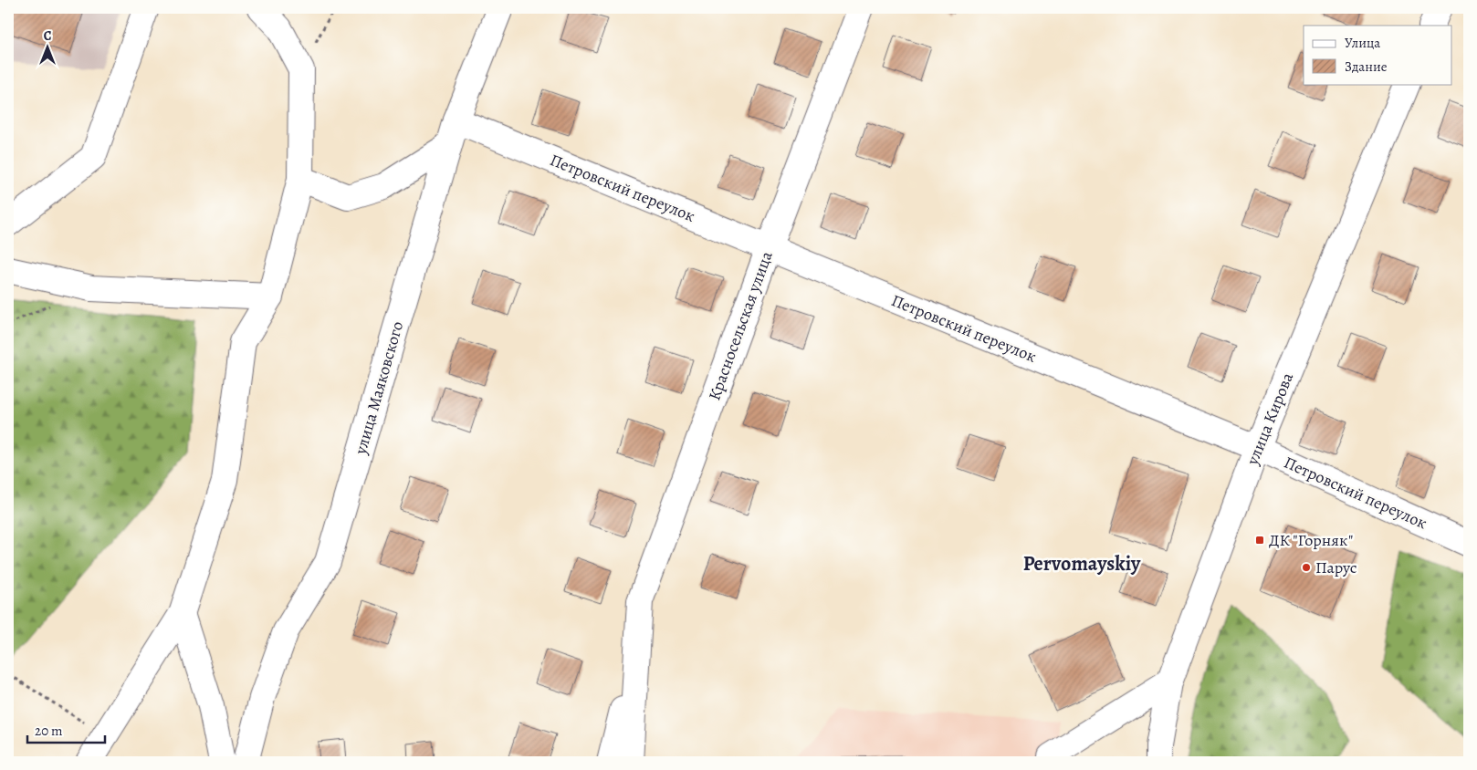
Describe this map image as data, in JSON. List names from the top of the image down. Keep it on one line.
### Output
{"streets":{"street":["Петровский переулок","Красносельская улица","улица Маяковского","улица Кирова"]},"crossings":[["Петровский переулок","Красносельская улица"],["Петровский переулок","улица Маяковского"],["Петровский переулок","улица Кирова"]],"districts":["Pervomayskiy"],"places":{"transit":["ДК \"Горняк\""],"other":["Парус"]},"legend":["Улица","Здание"],"scale_bar":"20 m","north":"top"}
